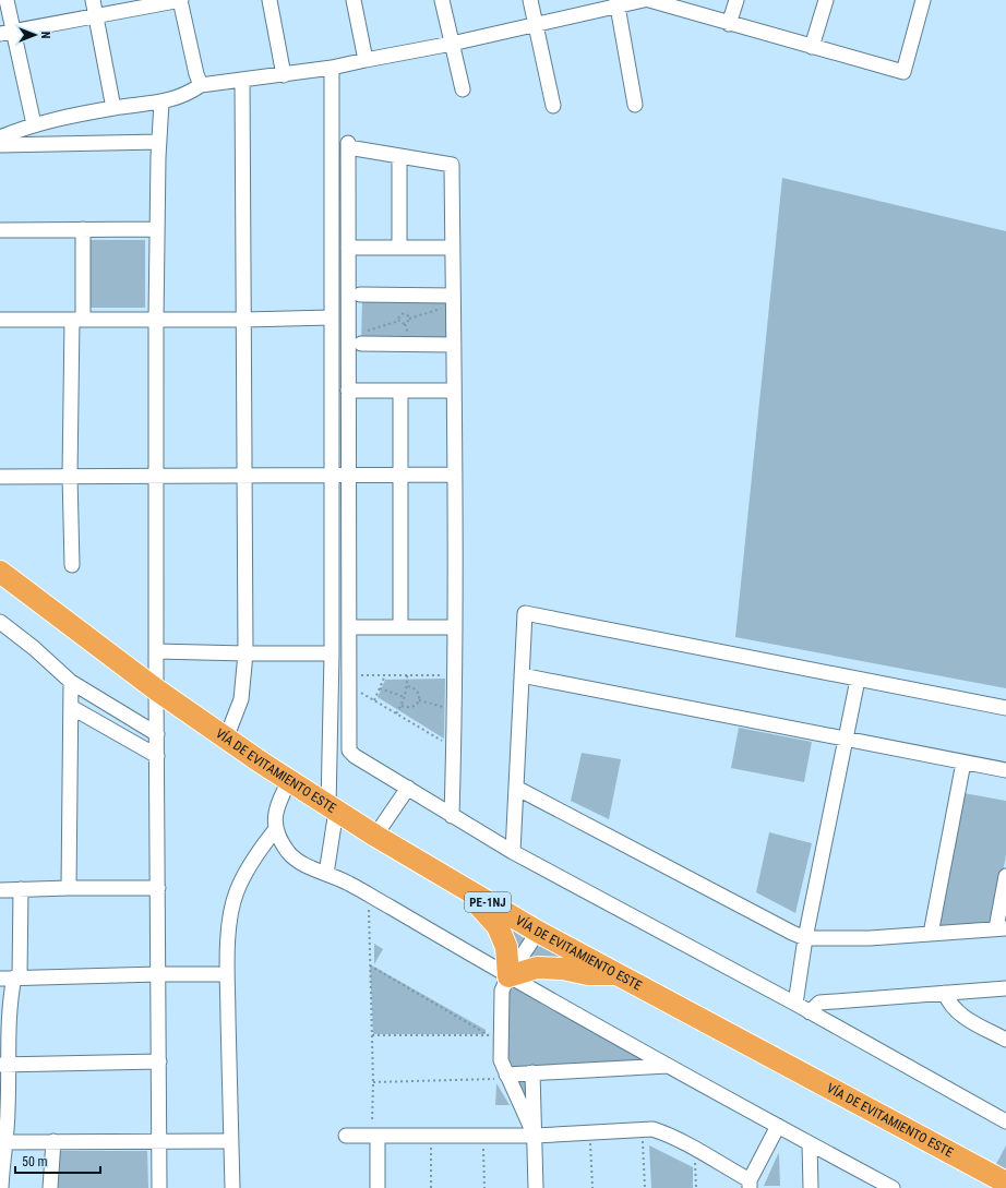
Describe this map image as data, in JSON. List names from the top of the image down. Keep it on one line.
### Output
{"streets":{"highway":["VÍA DE EVITAMIENTO ESTE","PE-1NJ"]},"scale_bar":"50 m","north":"right"}
